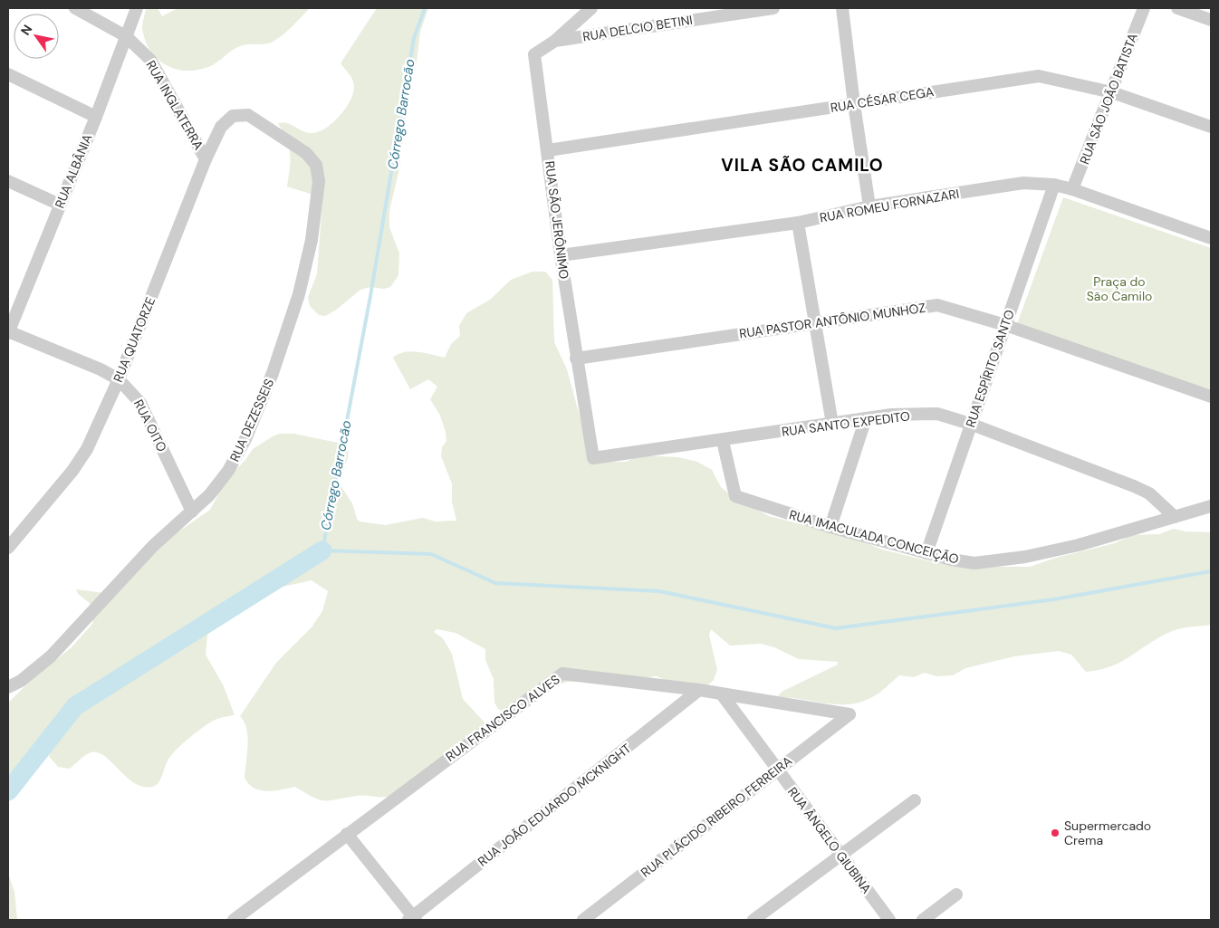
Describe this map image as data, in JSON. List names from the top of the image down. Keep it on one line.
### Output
{"streets":{"street":["RUA DELCIO BETINI","RUA SÃO JOÃO BATISTA","RUA CÉSAR CEGA","RUA INGLATERRA","RUA ALBÂNIA","RUA ROMEU FORNAZARI","RUA SÃO JERÔNIMO","RUA PASTOR ANTÔNIO MUNHOZ","RUA QUATORZE","RUA ESPÍRITO SANTO","RUA DEZESSEIS","RUA SANTO EXPEDITO","RUA OITO","RUA IMACULADA CONCEIÇÃO","RUA FRANCISCO ALVES","RUA JOÃO EDUARDO MCKNIGHT","RUA PLÁCIDO RIBEIRO FERREIRA","RUA ÂNGELO GIUBINA"]},"crossings":[["RUA DELCIO BETINI","RUA SÃO JERÔNIMO"],["RUA SÃO JOÃO BATISTA","RUA CÉSAR CEGA"],["RUA SÃO JOÃO BATISTA","RUA ROMEU FORNAZARI"],["RUA CÉSAR CEGA","RUA SÃO JERÔNIMO"],["RUA INGLATERRA","RUA ALBÂNIA"],["RUA INGLATERRA","RUA QUATORZE"],["RUA ALBÂNIA","RUA OITO"],["RUA ROMEU FORNAZARI","RUA SÃO JERÔNIMO"],["RUA ROMEU FORNAZARI","RUA ESPÍRITO SANTO"],["RUA SÃO JERÔNIMO","RUA PASTOR ANTÔNIO MUNHOZ"],["RUA SÃO JERÔNIMO","RUA SANTO EXPEDITO"],["RUA PASTOR ANTÔNIO MUNHOZ","RUA ESPÍRITO SANTO"],["RUA QUATORZE","RUA DEZESSEIS"],["RUA QUATORZE","RUA OITO"],["RUA ESPÍRITO SANTO","RUA SANTO EXPEDITO"],["RUA ESPÍRITO SANTO","RUA IMACULADA CONCEIÇÃO"],["RUA DEZESSEIS","RUA OITO"],["RUA SANTO EXPEDITO","RUA IMACULADA CONCEIÇÃO"],["RUA FRANCISCO ALVES","RUA JOÃO EDUARDO MCKNIGHT"],["RUA FRANCISCO ALVES","RUA PLÁCIDO RIBEIRO FERREIRA"],["RUA FRANCISCO ALVES","RUA ÂNGELO GIUBINA"],["RUA PLÁCIDO RIBEIRO FERREIRA","RUA ÂNGELO GIUBINA"]],"districts":["VILA SÃO CAMILO"],"water":["Córrego Barrocão"],"parks":["Praça do São Camilo"],"places":["Supermercado Crema"],"north":"top left"}
